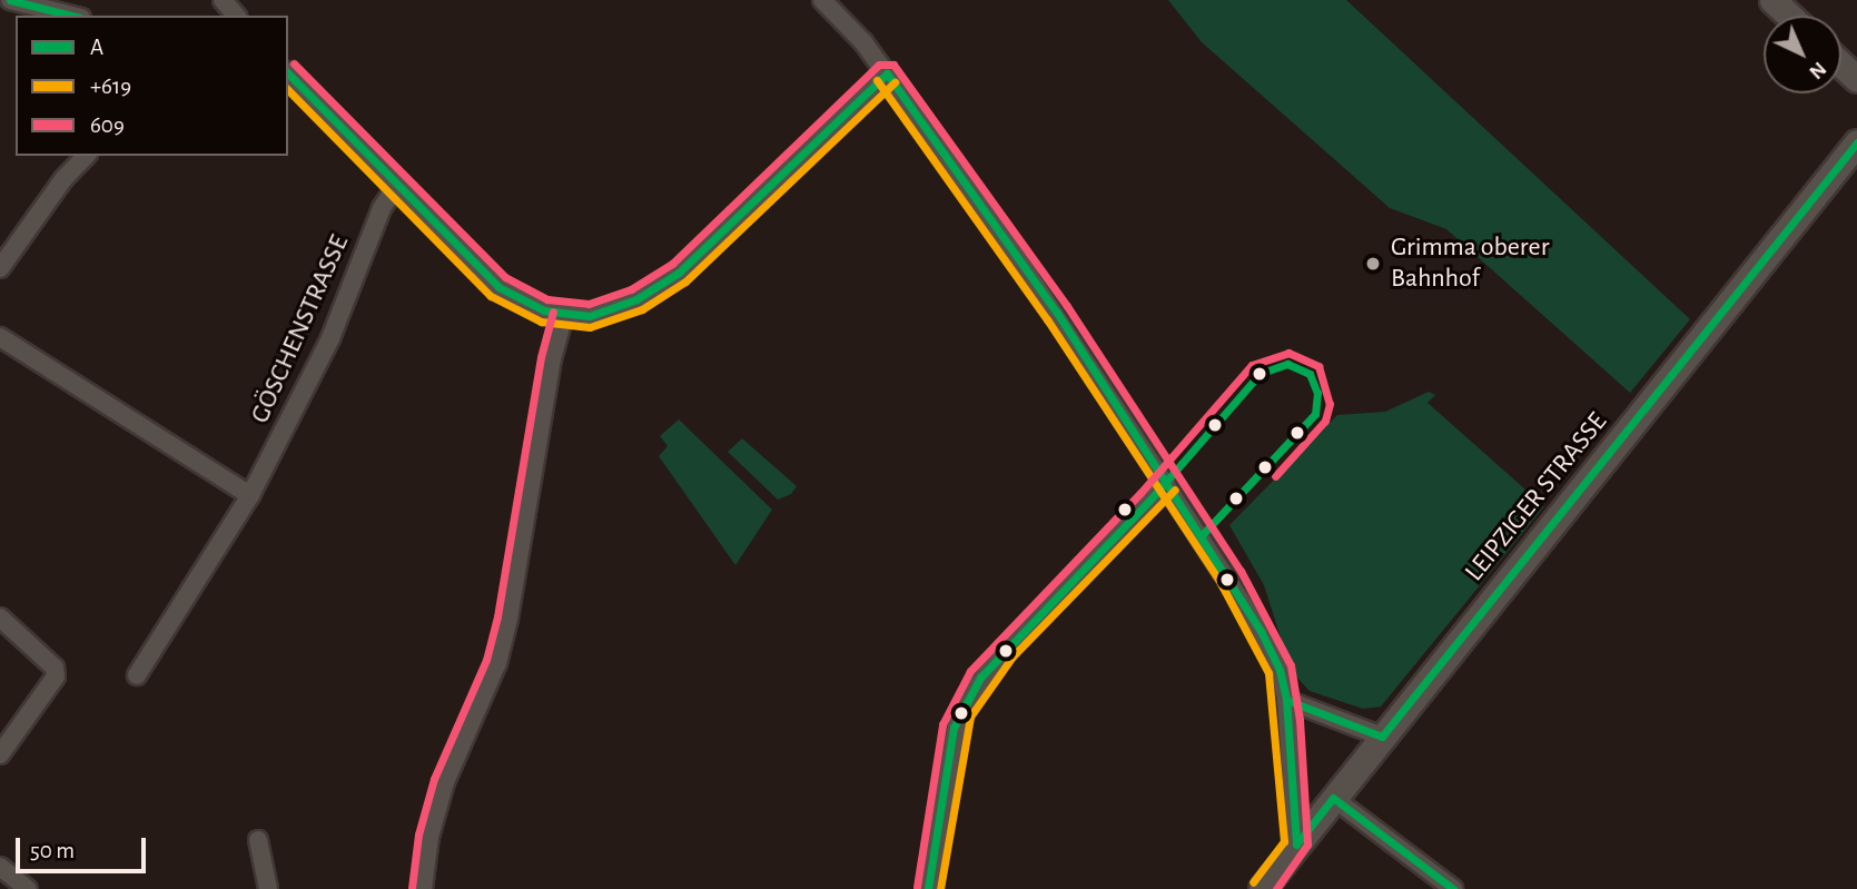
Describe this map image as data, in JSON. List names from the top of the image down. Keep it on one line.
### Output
{"streets":{"main road":["LEIPZIGER STRASSE"],"street":["GÖSCHENSTRASSE"]},"places":["Grimma oberer Bahnhof"],"lines":["transit line A","transit line 609","transit line +619"],"legend":["A","+619","609"],"scale_bar":"50 m","north":"bottom right"}
